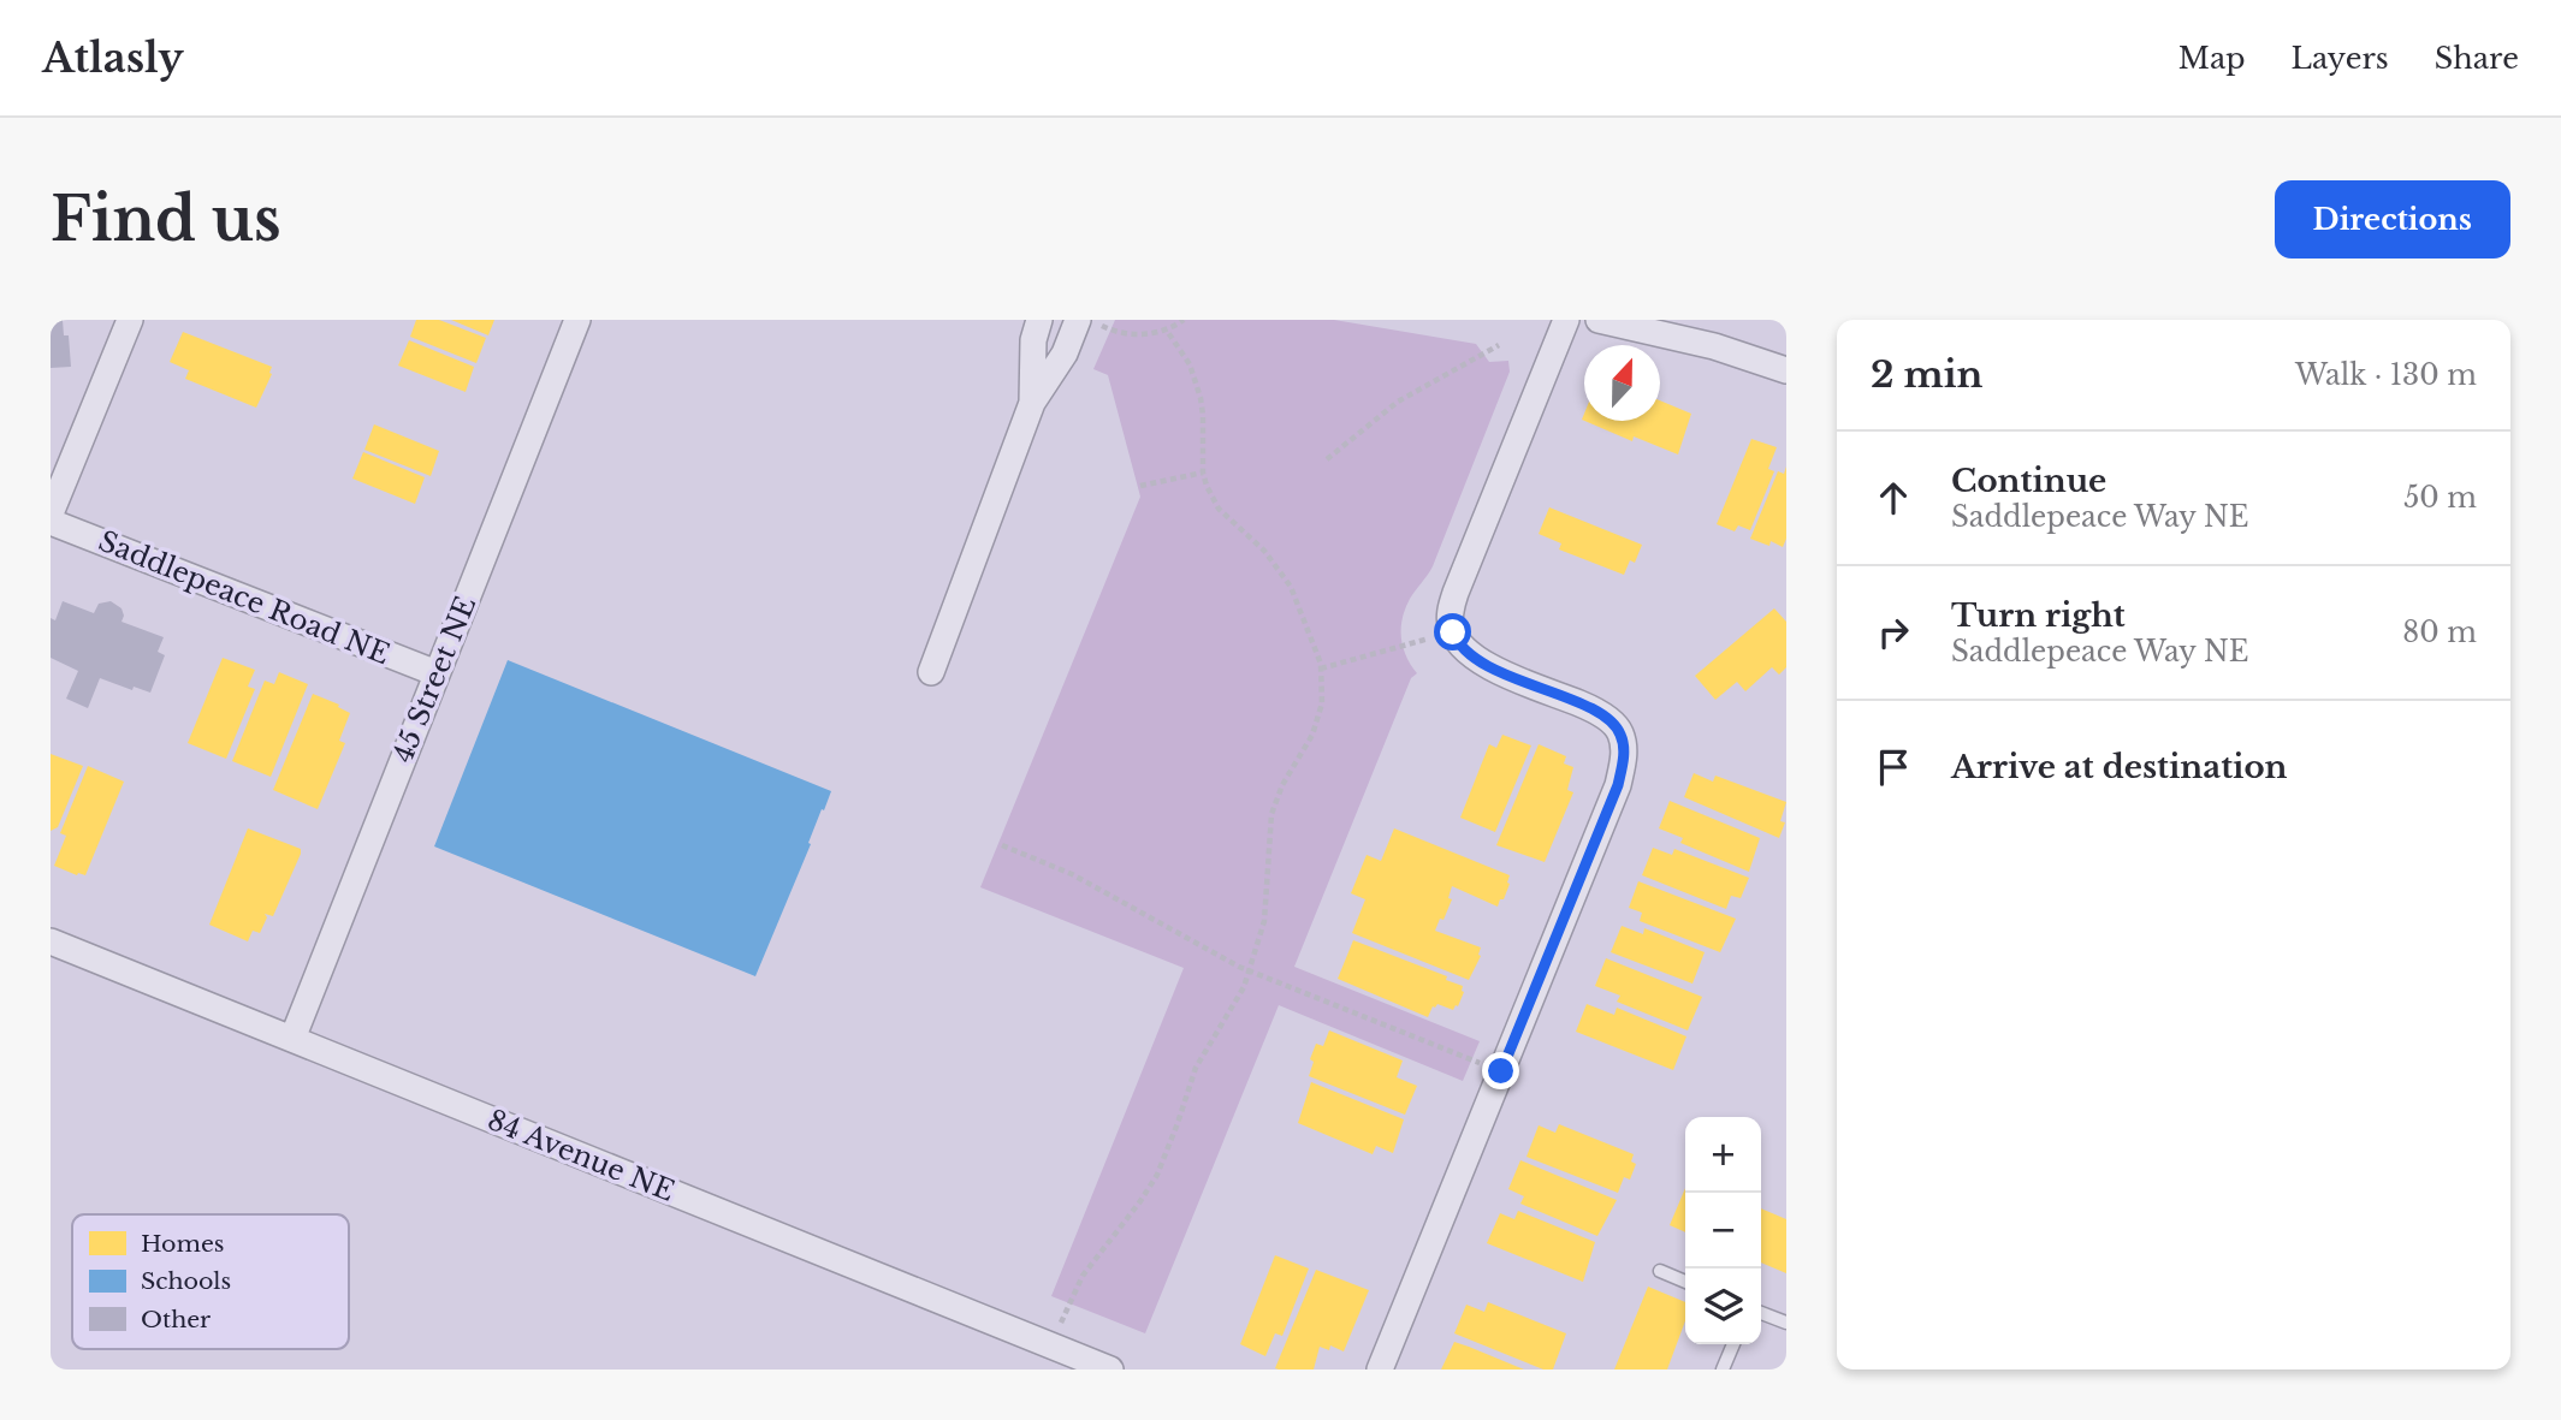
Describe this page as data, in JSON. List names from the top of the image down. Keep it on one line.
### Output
{"streets":{"street":["Saddlepeace Road NE","45 Street NE","84 Avenue NE"]},"crossings":[["Saddlepeace Road NE","45 Street NE"],["45 Street NE","84 Avenue NE"]],"legend":["Homes","Schools","Other"],"north":"top","page":{"header":"Atlasly","nav":["Map","Layers","Share"],"buttons":"Directions","title":"Find us","heading":["2 min","Walk · 130 m"],"list":[["Continue","Saddlepeace Way NE","50 m"],["Turn right","Saddlepeace Way NE","80 m"],"Arrive at destination"],"map_buttons":["+","−"]}}
